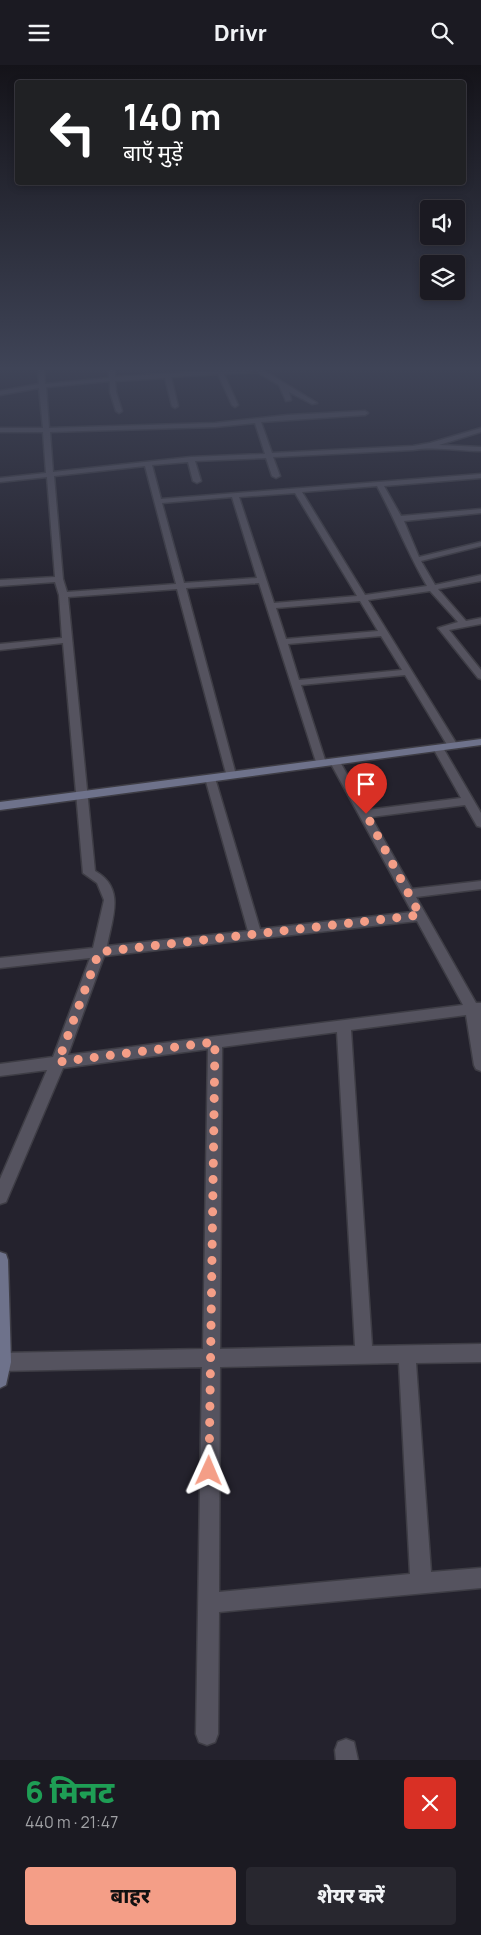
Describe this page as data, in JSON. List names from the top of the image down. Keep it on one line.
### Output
{"page":{"header":"Drivr","turn":["140 m","बाएँ मुड़ें"],"heading":["6 मिनट","440 m · 21:47"],"buttons":["बाहर","शेयर करें"]}}
